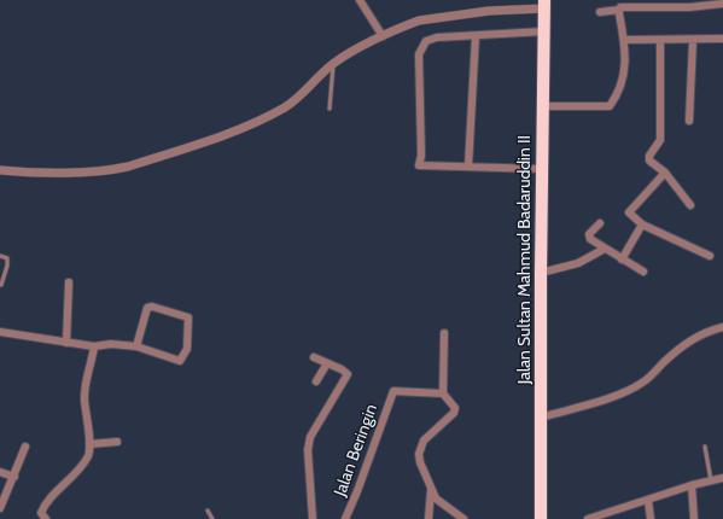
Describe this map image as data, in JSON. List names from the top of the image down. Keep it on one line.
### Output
{"streets":{"highway":["Jalan Sultan Mahmud Badaruddin II"],"street":["Jalan Beringin"]}}
